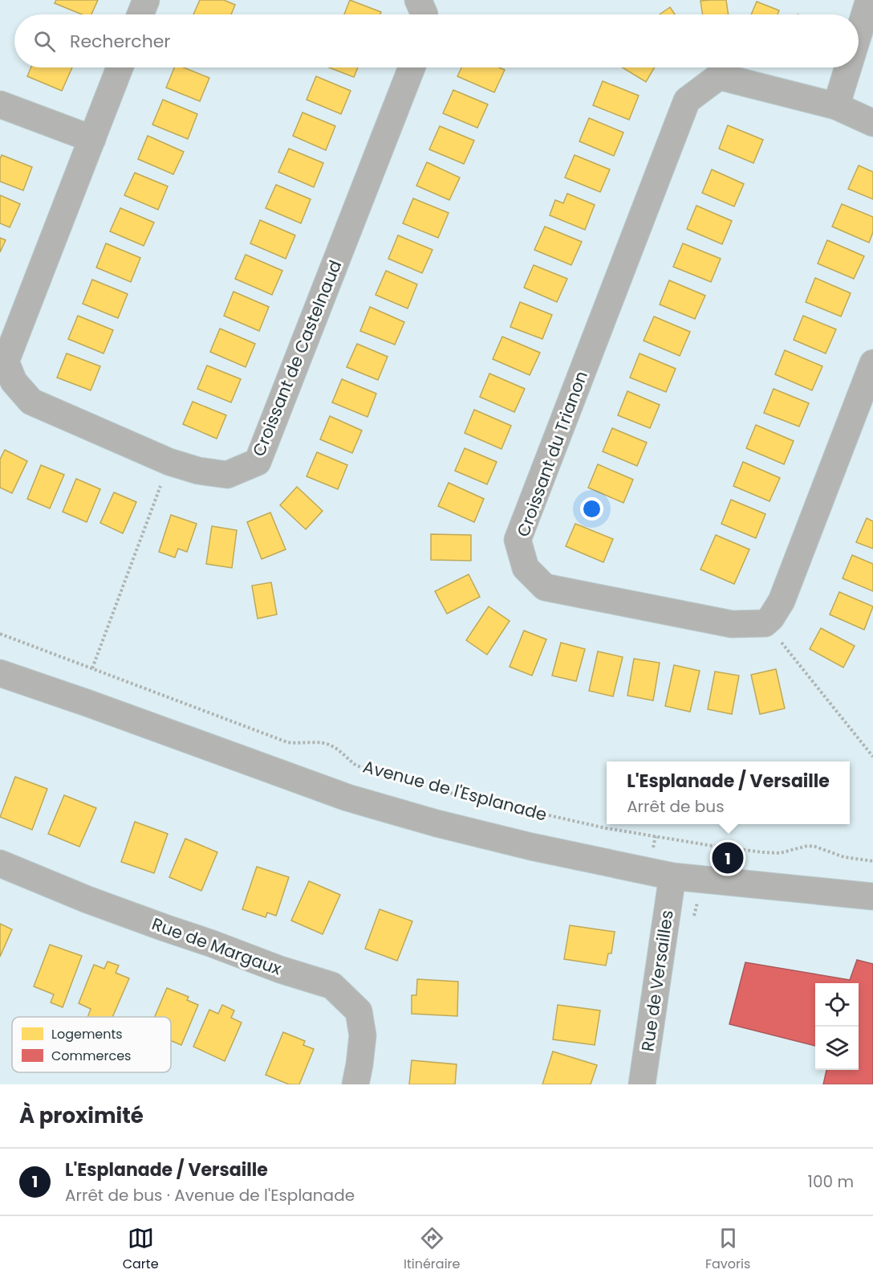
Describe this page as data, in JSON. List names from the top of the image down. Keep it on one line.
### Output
{"streets":{"street":["Croissant de Castelnaud","Croissant du Trianon","Avenue de l'Esplanade","Rue de Margaux","Rue de Versailles"]},"crossings":[["Avenue de l'Esplanade","Rue de Versailles"]],"legend":["Logements","Commerces"],"page":{"search":"Rechercher","popup":["L'Esplanade / Versaille","Arrêt de bus"],"pins":"1","heading":"À proximité","list":[{"mark":"1","name":"L'Esplanade / Versaille","note":"Arrêt de bus · Avenue de l'Esplanade","value":"100 m"}],"nav":["Carte","Itinéraire","Favoris"]}}
